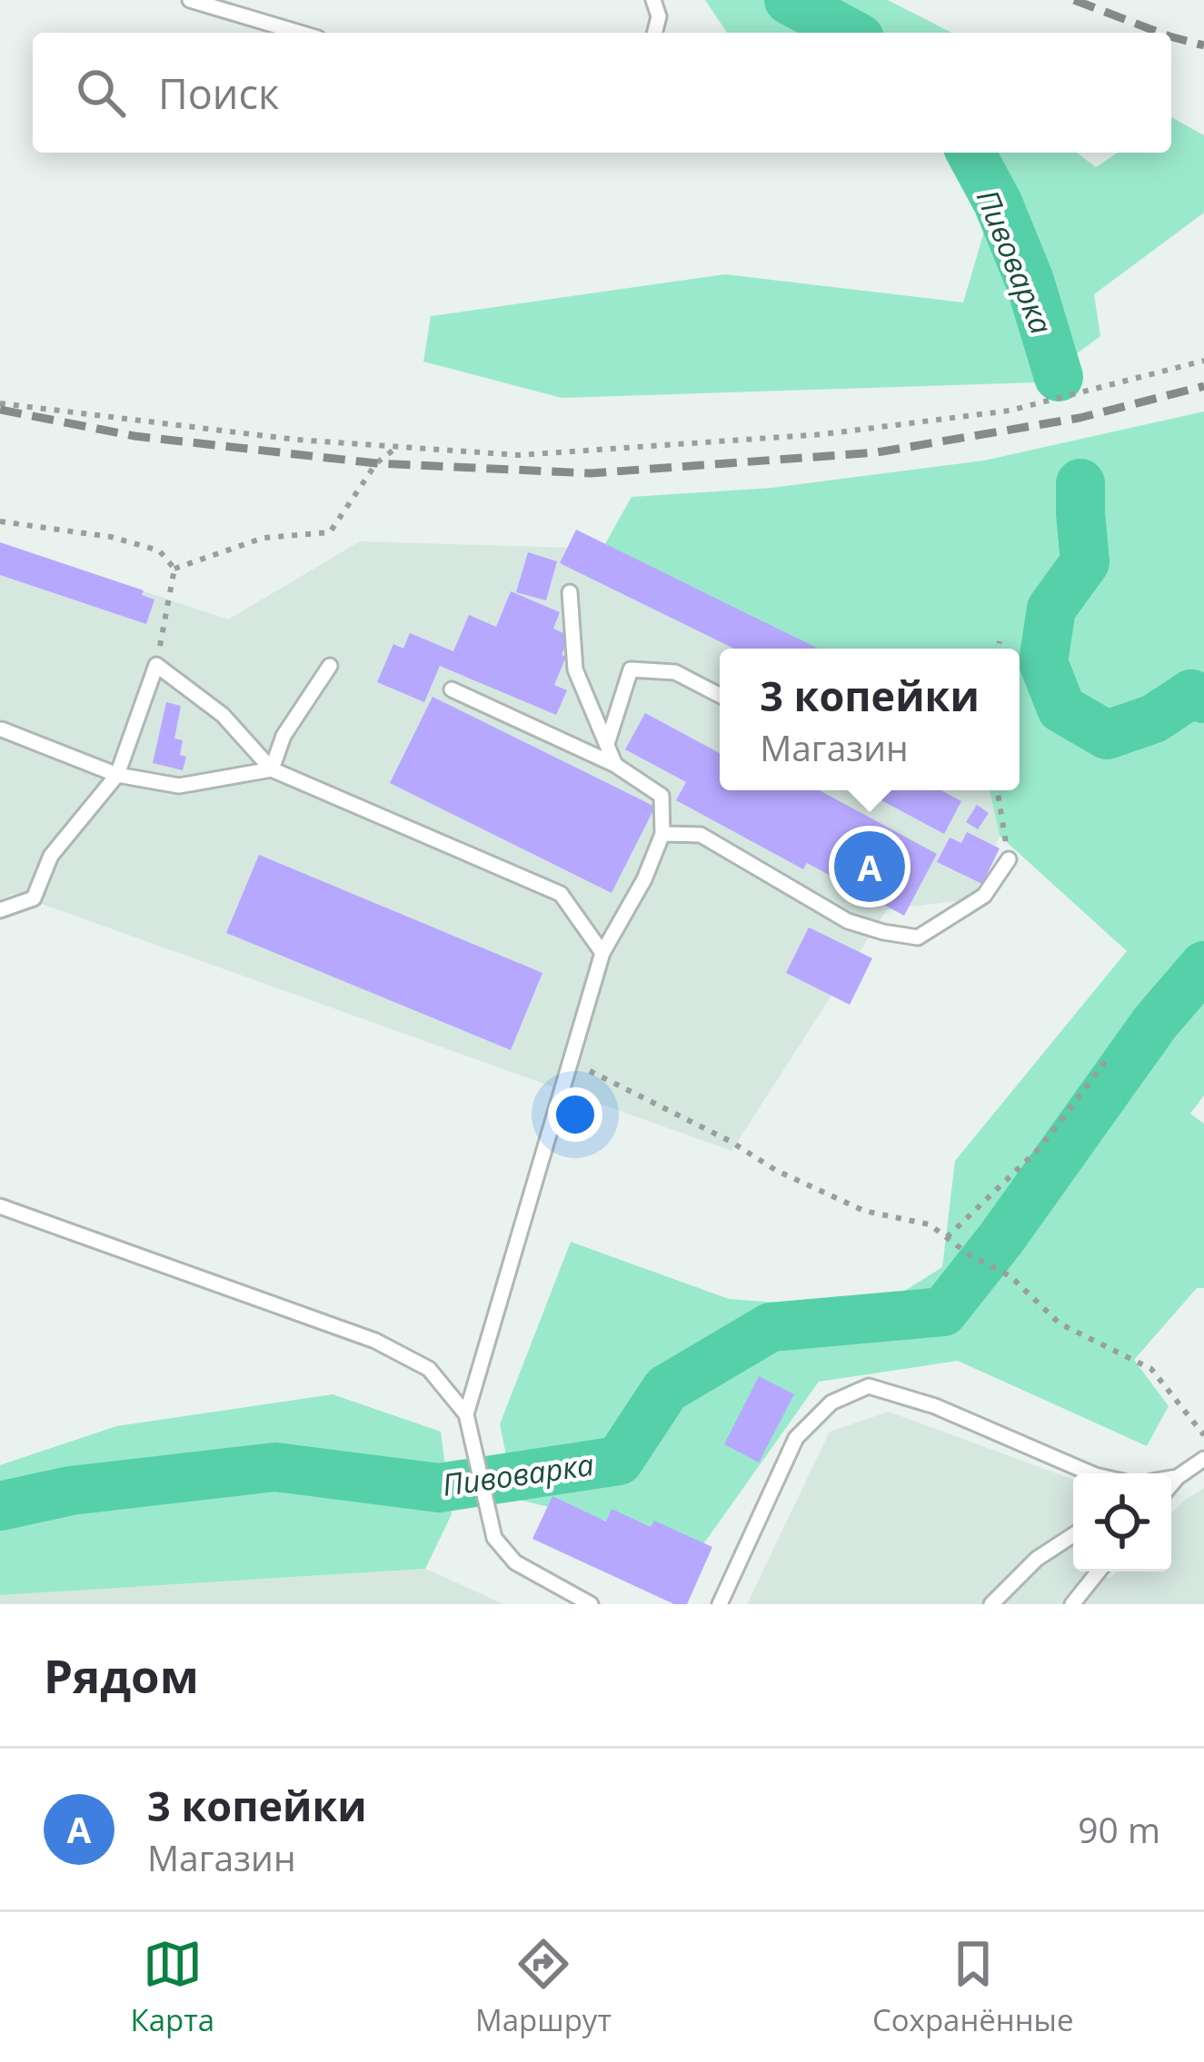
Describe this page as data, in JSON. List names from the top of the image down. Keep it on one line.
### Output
{"water":["Пивоварка"],"page":{"search":"Поиск","popup":["3 копейки","Магазин"],"pins":"A","heading":"Рядом","list":[{"mark":"A","name":"3 копейки","note":"Магазин","value":"90 m"}],"nav":["Карта","Маршрут","Сохранённые"]}}
